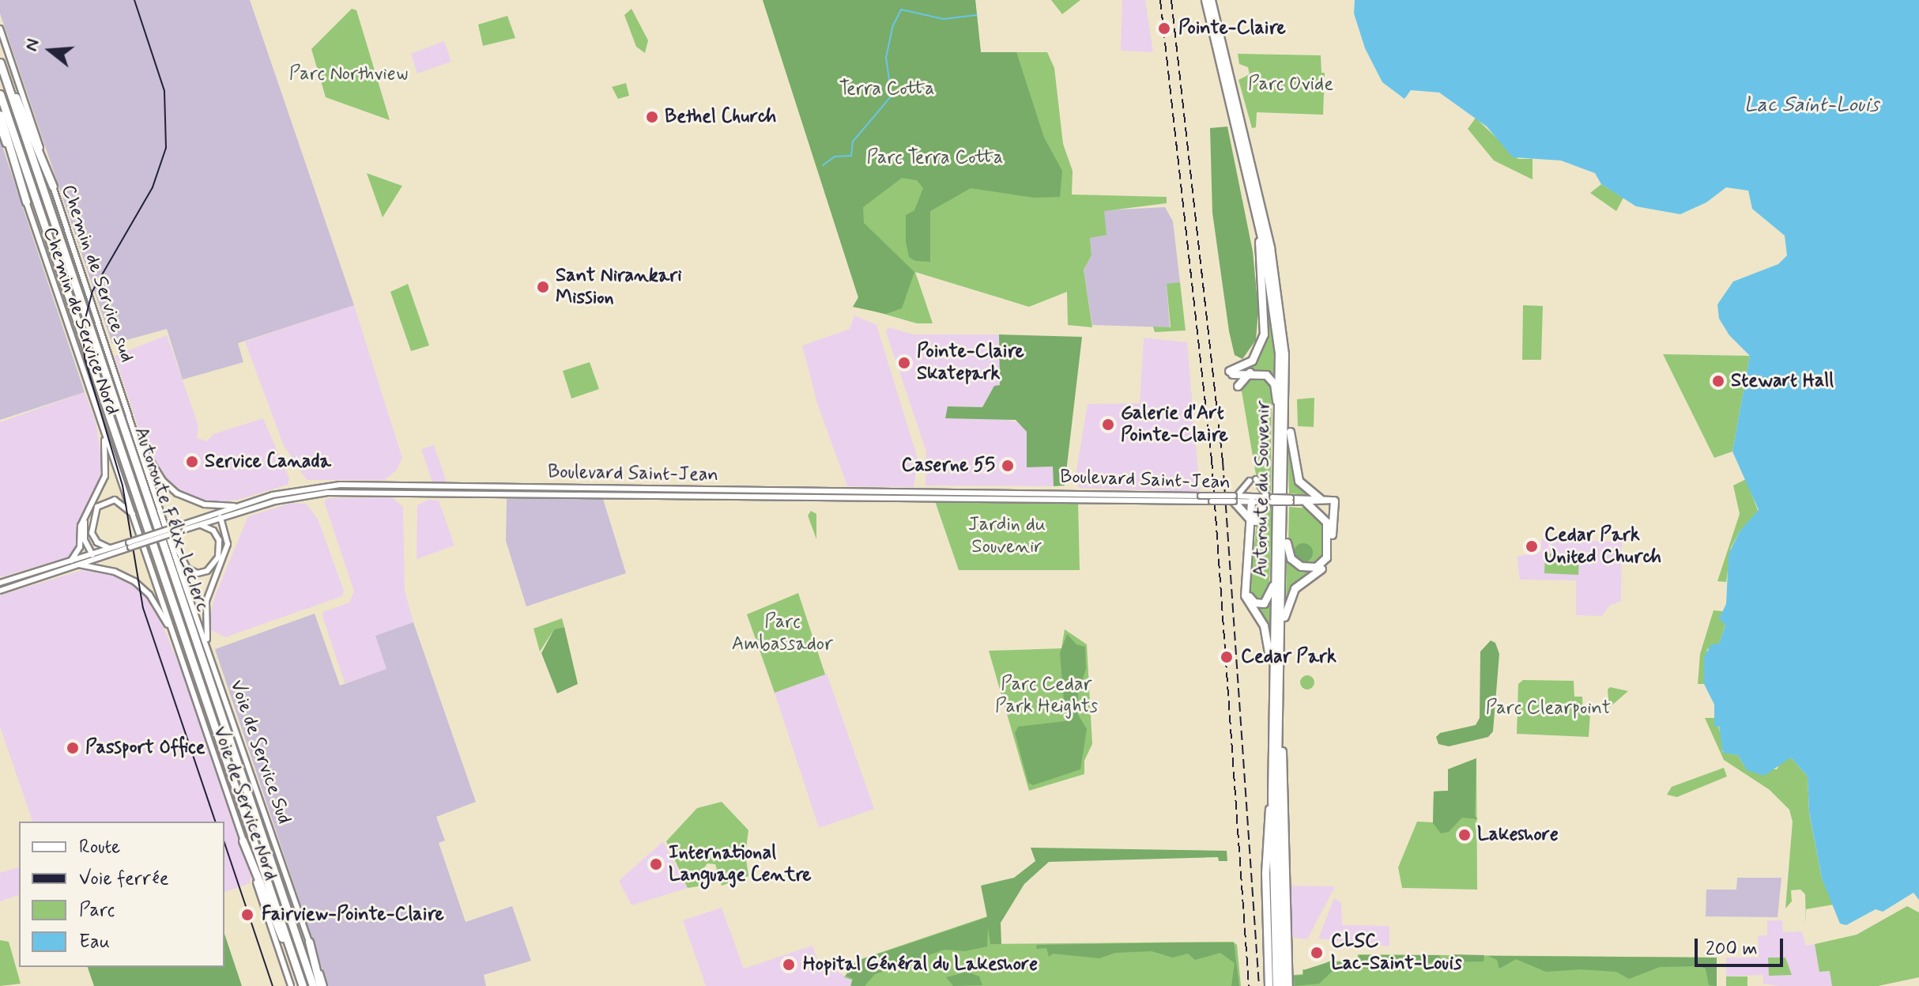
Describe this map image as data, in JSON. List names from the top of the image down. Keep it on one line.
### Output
{"streets":{"highway":["Autoroute du Souvenir","Autoroute Félix-Leclerc"],"main road":["Chemin de Service sud","Chemin de Service Nord","Boulevard Saint-Jean","Voie de Service Sud","Voie de Service Nord"]},"crossings":[["Chemin de Service sud","Voie de Service Sud"],["Chemin de Service Nord","Voie de Service Nord"],["Boulevard Saint-Jean","Autoroute du Souvenir"]],"water":["Lac Saint-Louis"],"parks":["Parc Northview","Parc Ovide","Terra Cotta","Parc Terra Cotta","Jardin du Souvenir","Parc Ambassador","Parc Cedar Park Heights","Parc Clearpoint"],"places":["Pointe-Claire","Bethel Church","Sant Nirankari Mission","Pointe-Claire Skatepark","Stewart Hall","Galerie d'Art Pointe-Claire","Service Canada","Caserne 55","Cedar Park United Church","Cedar Park","Passport Office","Lakeshore","International Language Centre","Fairview-Pointe-Claire","CLSC Lac-Saint-Louis","Hopital Général du Lakeshore"],"legend":["Route","Voie ferrée","Parc","Eau"],"scale_bar":"200 m","north":"left"}
